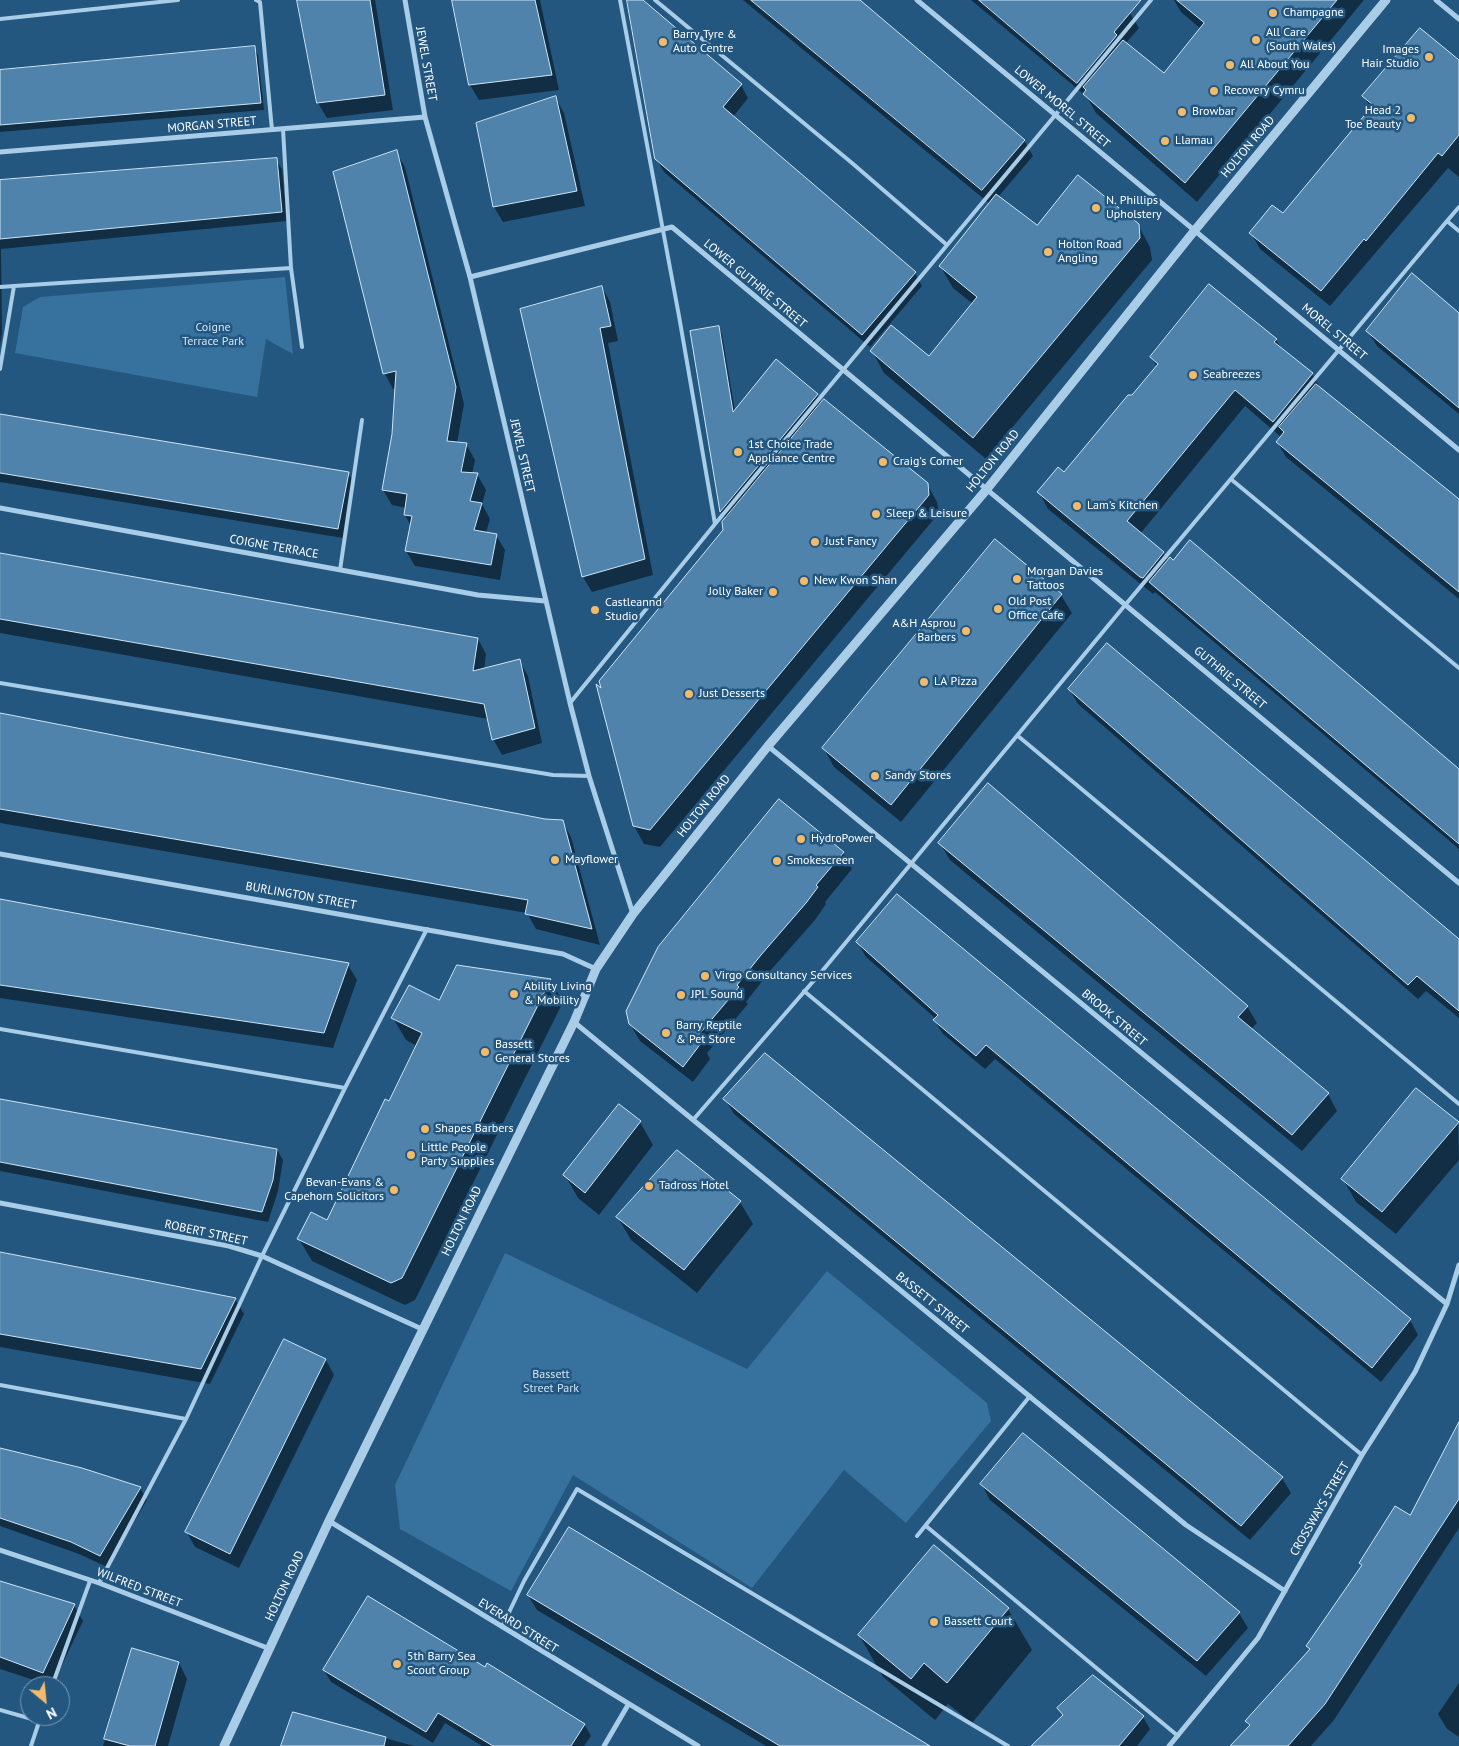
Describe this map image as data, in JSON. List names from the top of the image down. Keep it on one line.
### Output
{"streets":{"street":["JEWEL STREET","LOWER MOREL STREET","MORGAN STREET","HOLTON ROAD","LOWER GUTHRIE STREET","MOREL STREET","COIGNE TERRACE","GUTHRIE STREET","BURLINGTON STREET","BROOK STREET","ROBERT STREET","BASSETT STREET","CROSSWAYS STREET","WILFRED STREET","EVERARD STREET"]},"crossings":[["JEWEL STREET","MORGAN STREET"],["JEWEL STREET","HOLTON ROAD"],["JEWEL STREET","COIGNE TERRACE"],["LOWER MOREL STREET","HOLTON ROAD"],["LOWER MOREL STREET","MOREL STREET"],["HOLTON ROAD","LOWER GUTHRIE STREET"],["HOLTON ROAD","MOREL STREET"],["HOLTON ROAD","GUTHRIE STREET"],["HOLTON ROAD","BURLINGTON STREET"],["HOLTON ROAD","BROOK STREET"],["HOLTON ROAD","ROBERT STREET"],["HOLTON ROAD","BASSETT STREET"],["HOLTON ROAD","WILFRED STREET"],["HOLTON ROAD","EVERARD STREET"],["LOWER GUTHRIE STREET","GUTHRIE STREET"],["BROOK STREET","CROSSWAYS STREET"],["BASSETT STREET","CROSSWAYS STREET"]],"parks":["Coigne Terrace Park","Bassett Street Park"],"places":["Champagne","All Care (South Wales)","Barry Tyre & Auto Centre","Images Hair Studio","All About You","Recovery Cymru","Browbar","Head 2 Toe Beauty","Llamau","N. Phillips Upholstery","Holton Road Angling","Seabreezes","1st Choice Trade Appliance Centre","Craig's Corner","Lam's Kitchen","Sleep & Leisure","Just Fancy","Morgan Davies Tattoos","New Kwon Shan","Jolly Baker","Old Post Office Cafe","Castleannd Studio","A&H Asprou Barbers","LA Pizza","Just Desserts","Sandy Stores","HydroPower","Mayflower","Smokescreen","Virgo Consultancy Services","Ability Living & Mobility","JPL Sound","Barry Reptile & Pet Store","Bassett General Stores","Shapes Barbers","Little People Party Supplies","Tadross Hotel","Bevan-Evans & Capehorn Solicitors","Bassett Court","5th Barry Sea Scout Group"],"north":"bottom right"}
